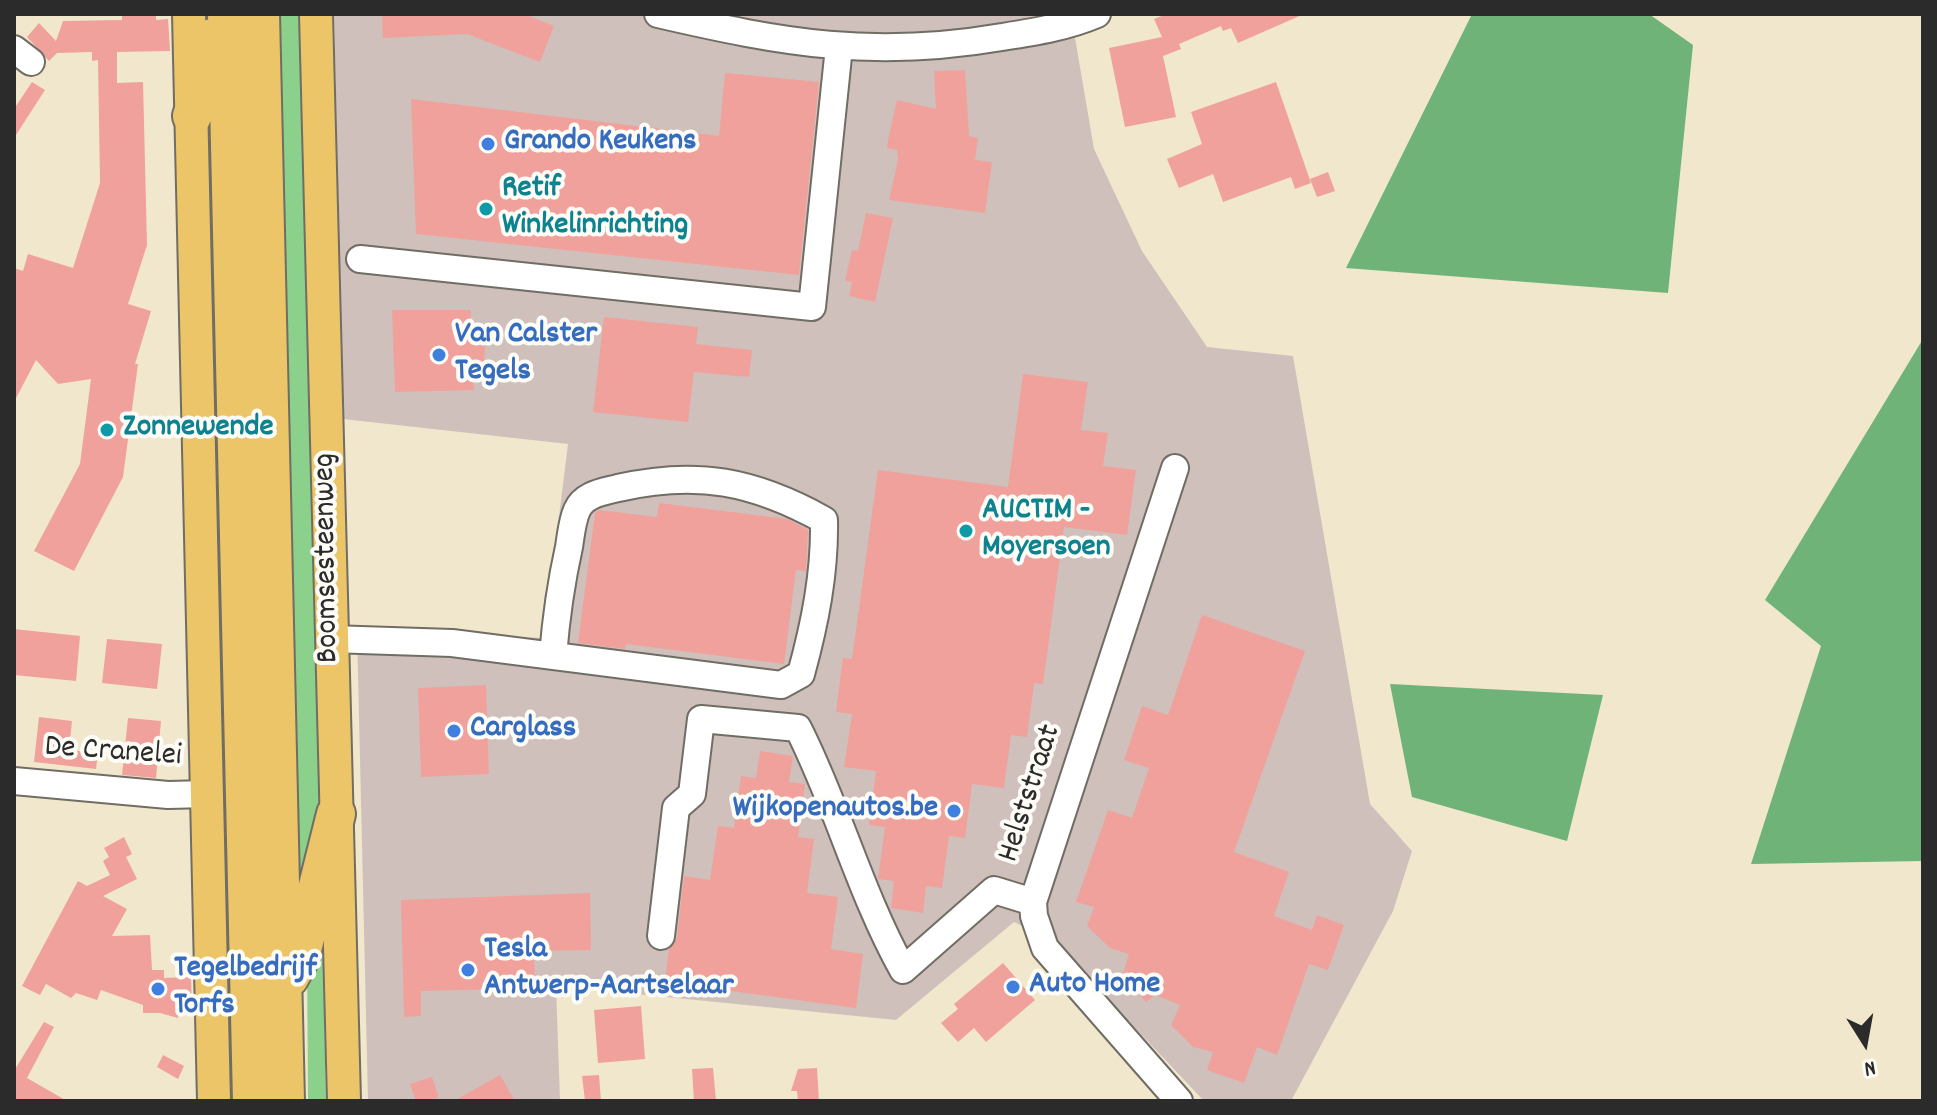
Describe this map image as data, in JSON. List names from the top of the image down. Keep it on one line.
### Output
{"streets":{"main road":["Boomsesteenweg"],"street":["De Cranelei","Helststraat"]},"places":["Grando Keukens","Retif Winkelinrichting","Van Calster Tegels","Zonnewende","AUCTIM - Moyersoen","Carglass","Wijkopenautos.be","Tesla Antwerp-Aartselaar","Auto Home","Tegelbedrijf Torfs"],"north":"bottom"}
